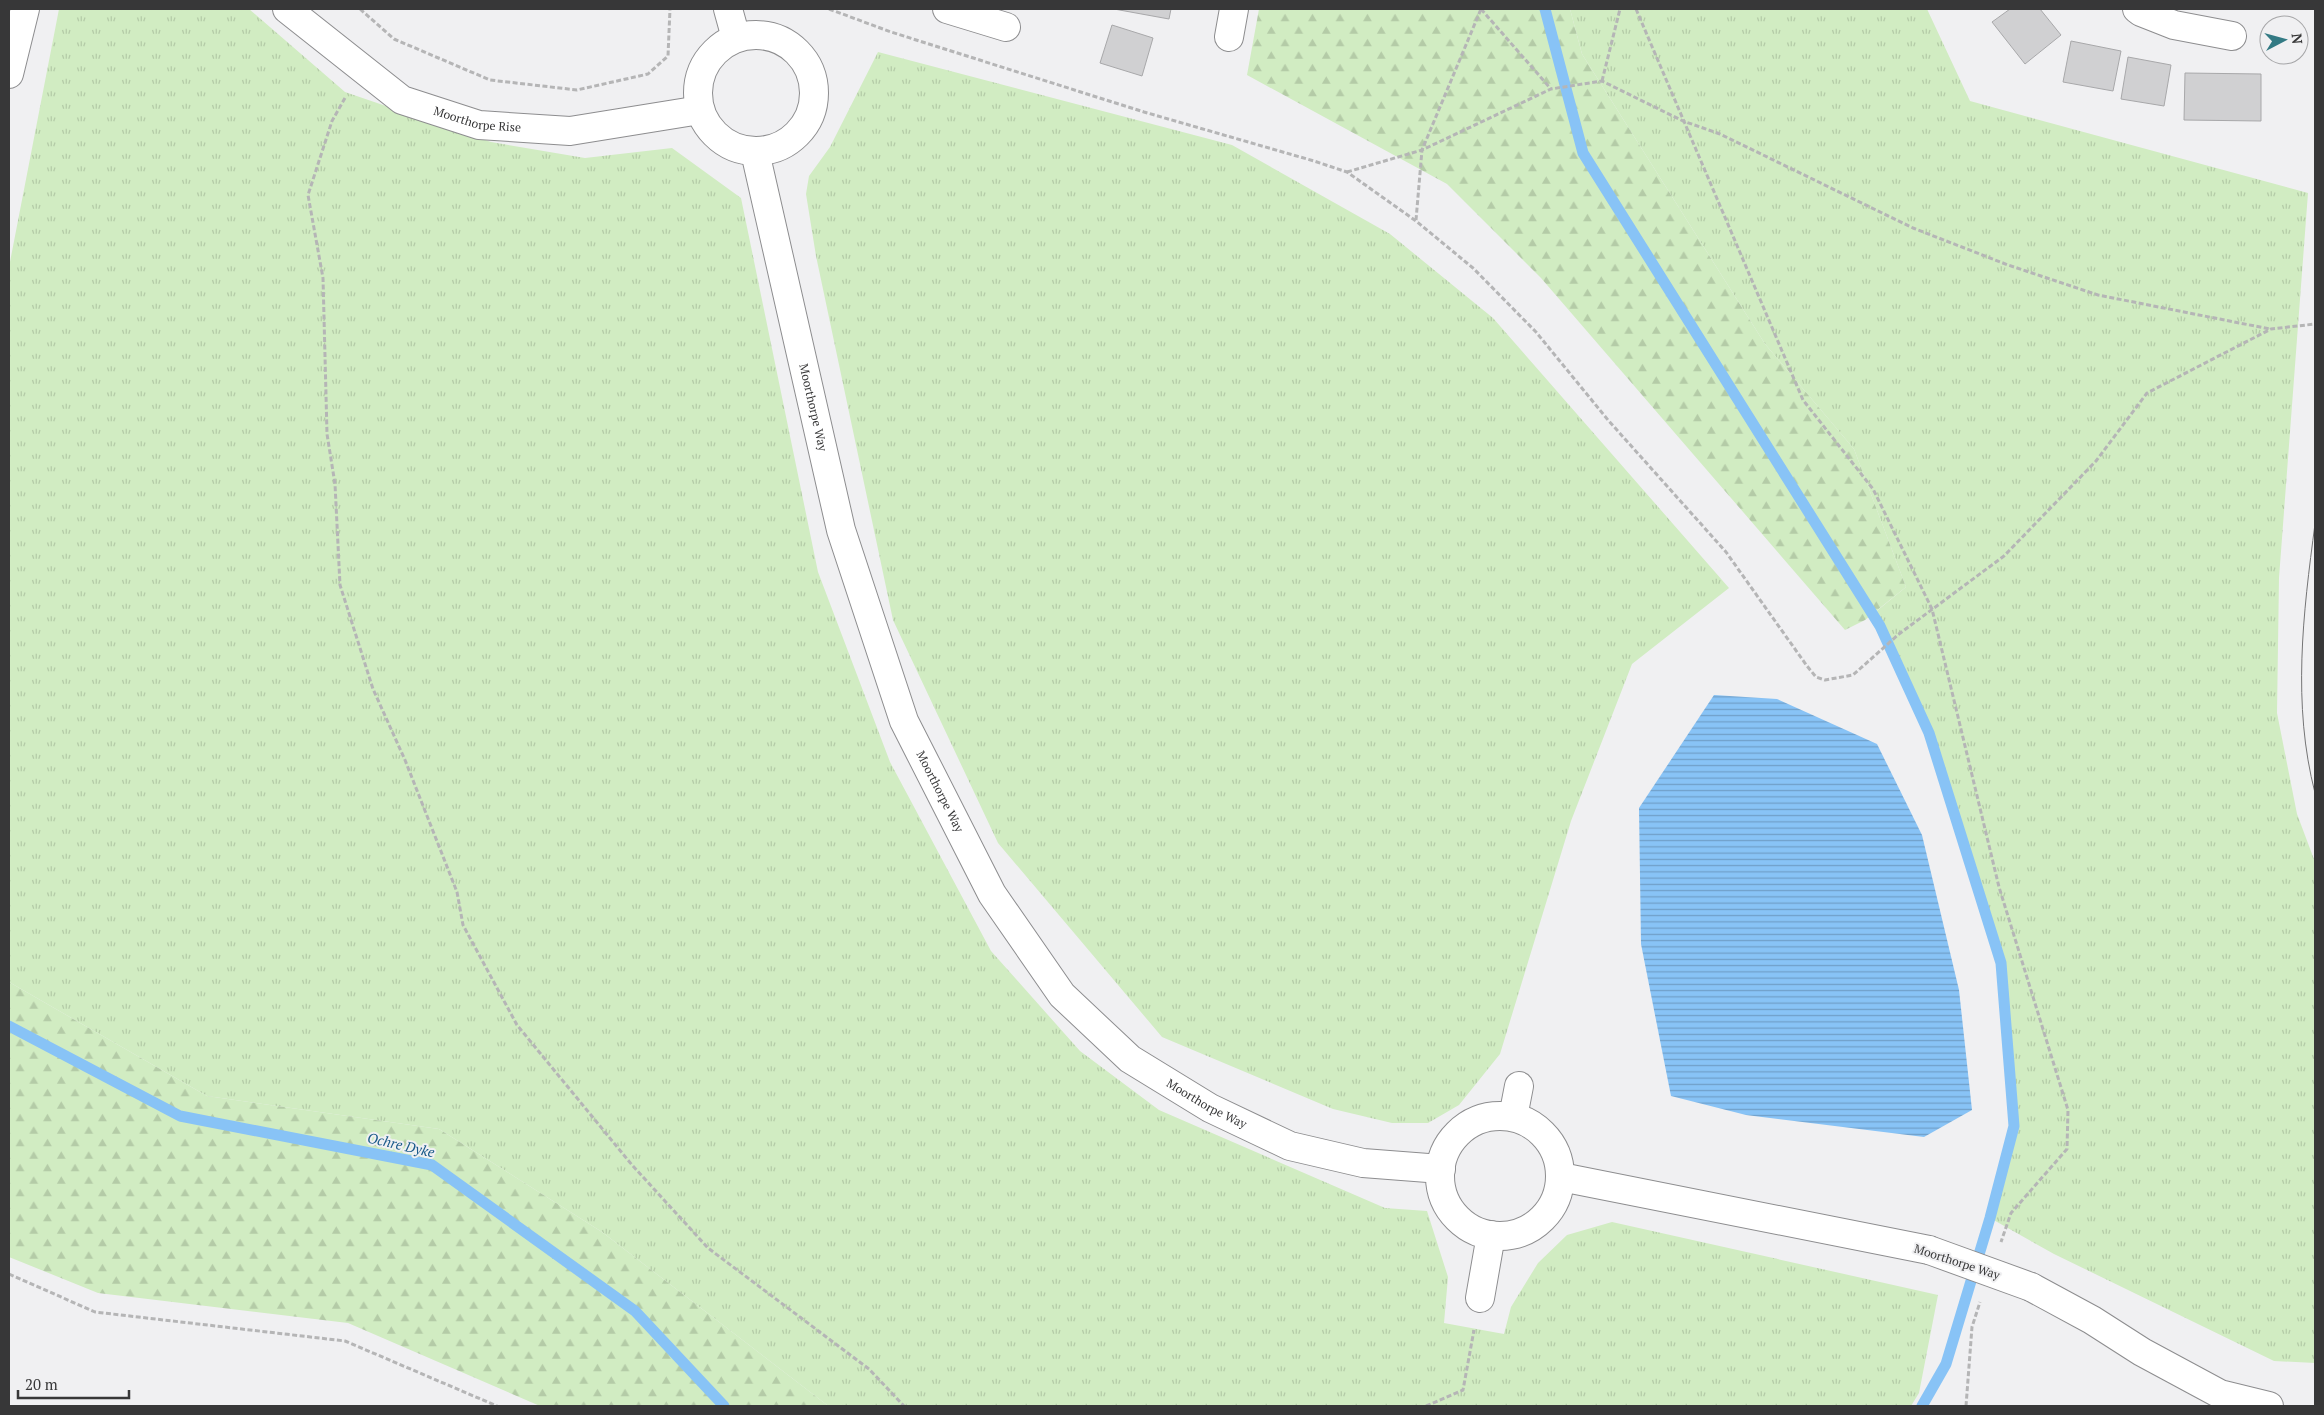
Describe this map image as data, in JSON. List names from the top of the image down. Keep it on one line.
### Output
{"streets":{"street":["Moorthorpe Rise","Moorthorpe Way"]},"crossings":[["Moorthorpe Rise","Moorthorpe Way"]],"water":["Ochre Dyke"],"scale_bar":"20 m","north":"right"}
